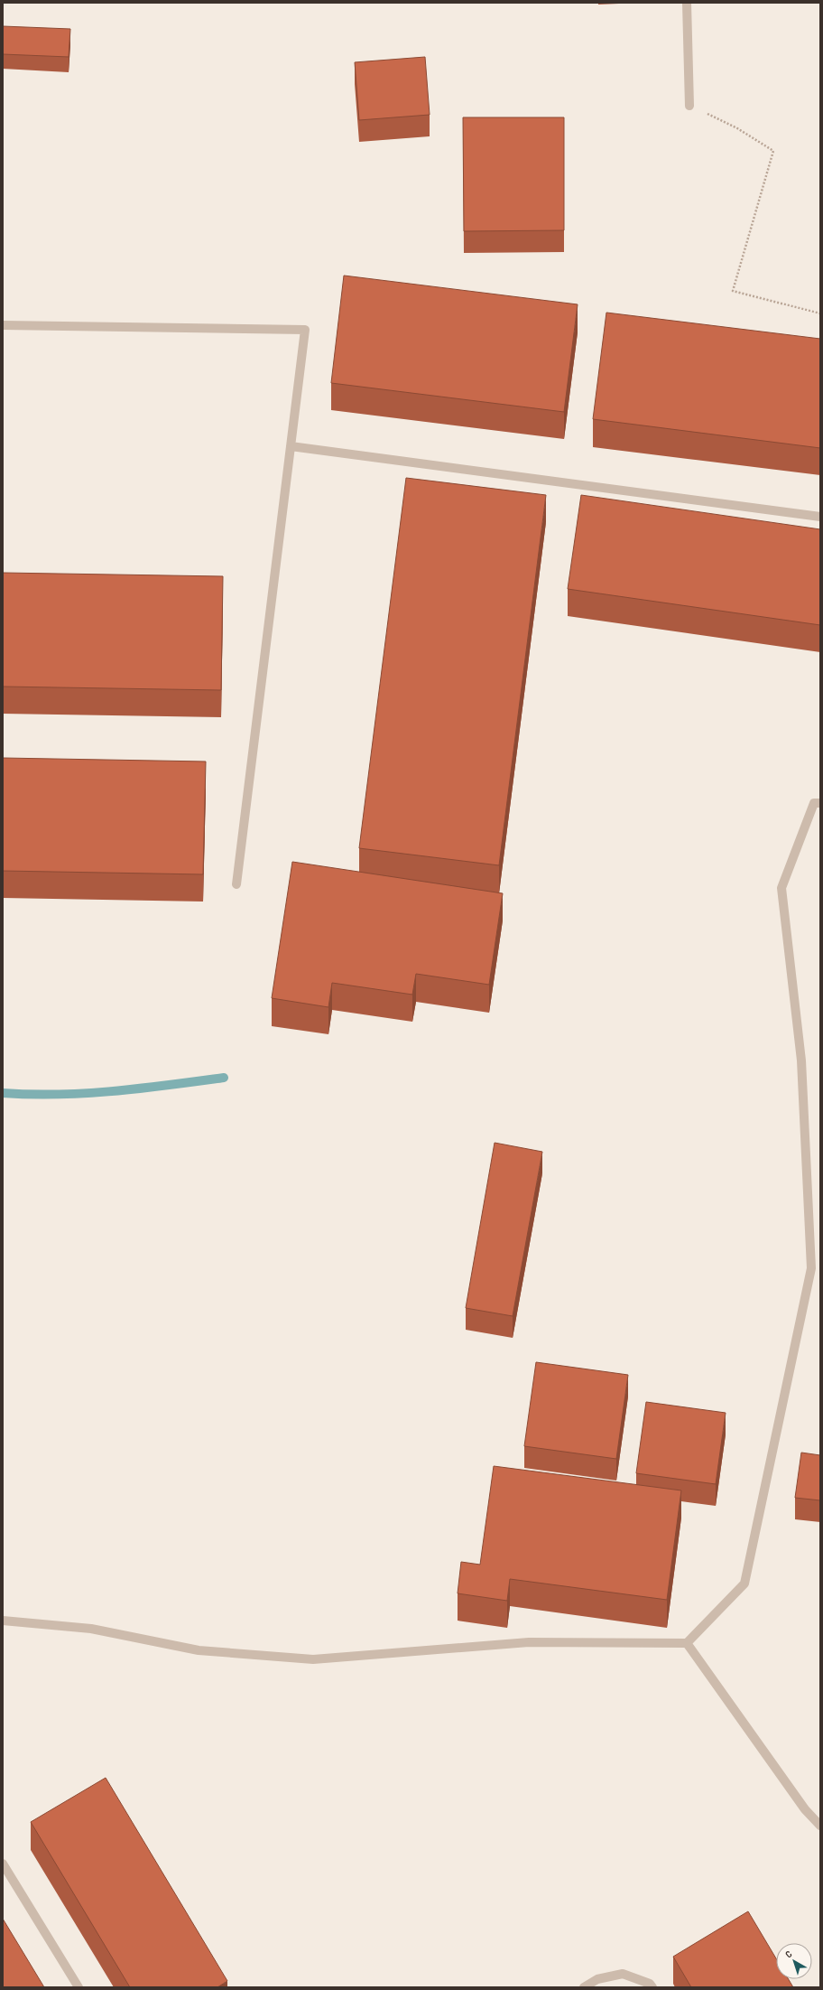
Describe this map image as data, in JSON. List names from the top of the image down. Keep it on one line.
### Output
{"north":"top left"}
